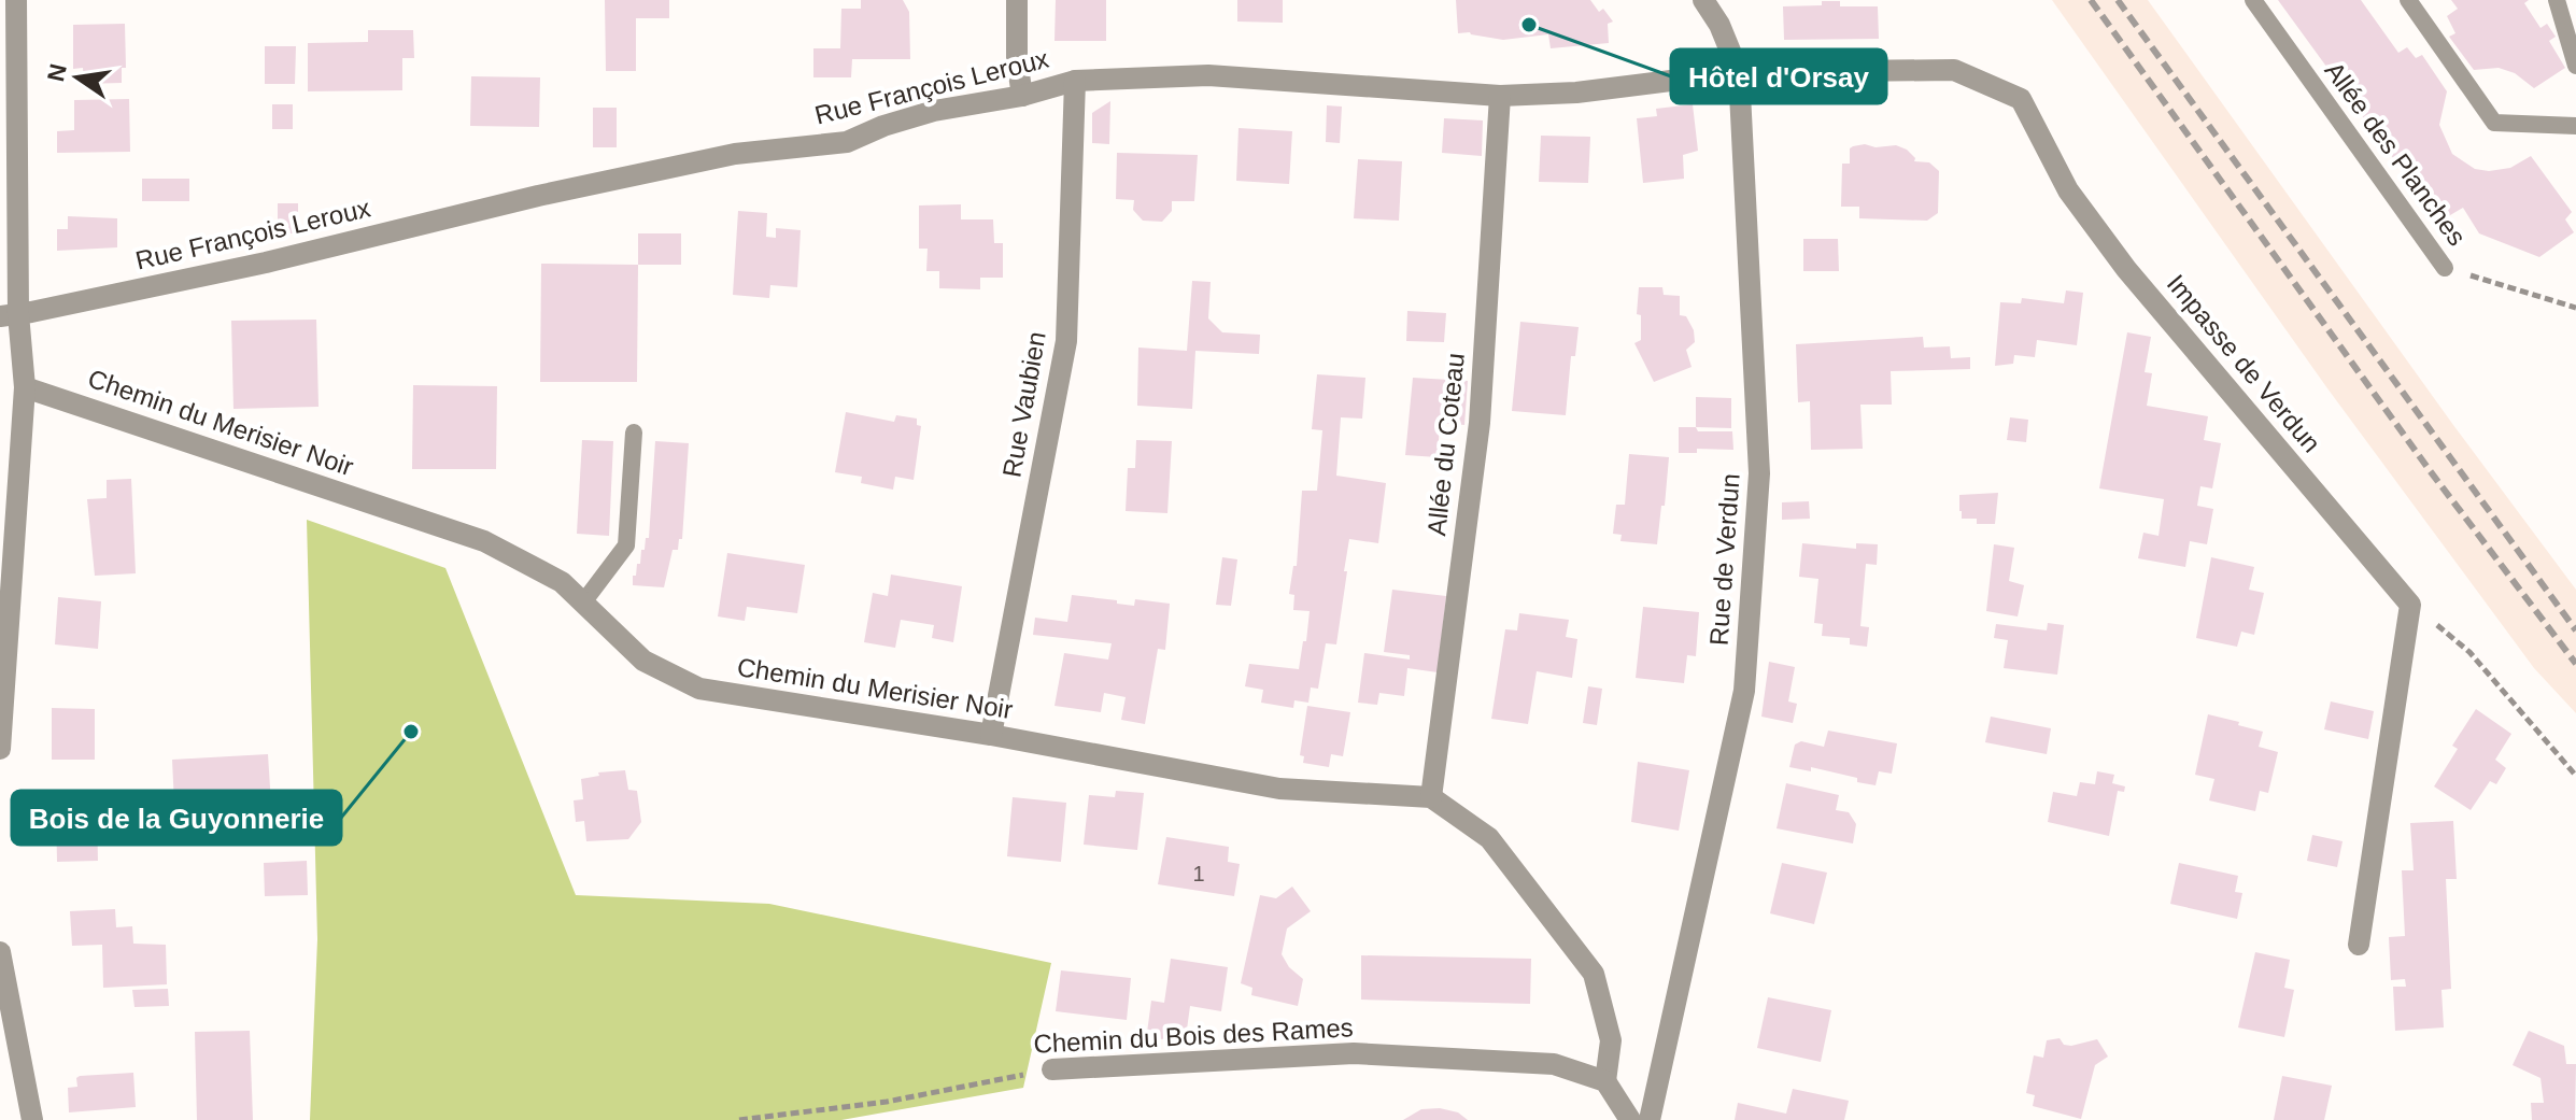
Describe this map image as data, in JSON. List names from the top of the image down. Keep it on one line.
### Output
{"streets":{"street":["Rue François Leroux","Impasse de Verdun","Rue Vaubien","Chemin du Merisier Noir","Allée du Coteau","Rue de Verdun","Chemin du Bois des Rames"],"lane":["Allée des Planches"]},"crossings":[["Rue François Leroux","Impasse de Verdun"],["Rue François Leroux","Rue Vaubien"],["Rue François Leroux","Allée du Coteau"],["Rue François Leroux","Rue de Verdun"],["Impasse de Verdun","Rue de Verdun"],["Rue Vaubien","Chemin du Merisier Noir"],["Chemin du Merisier Noir","Allée du Coteau"]],"places":["Hôtel d'Orsay","Bois de la Guyonnerie"],"house_numbers":["1"],"north":"left"}
